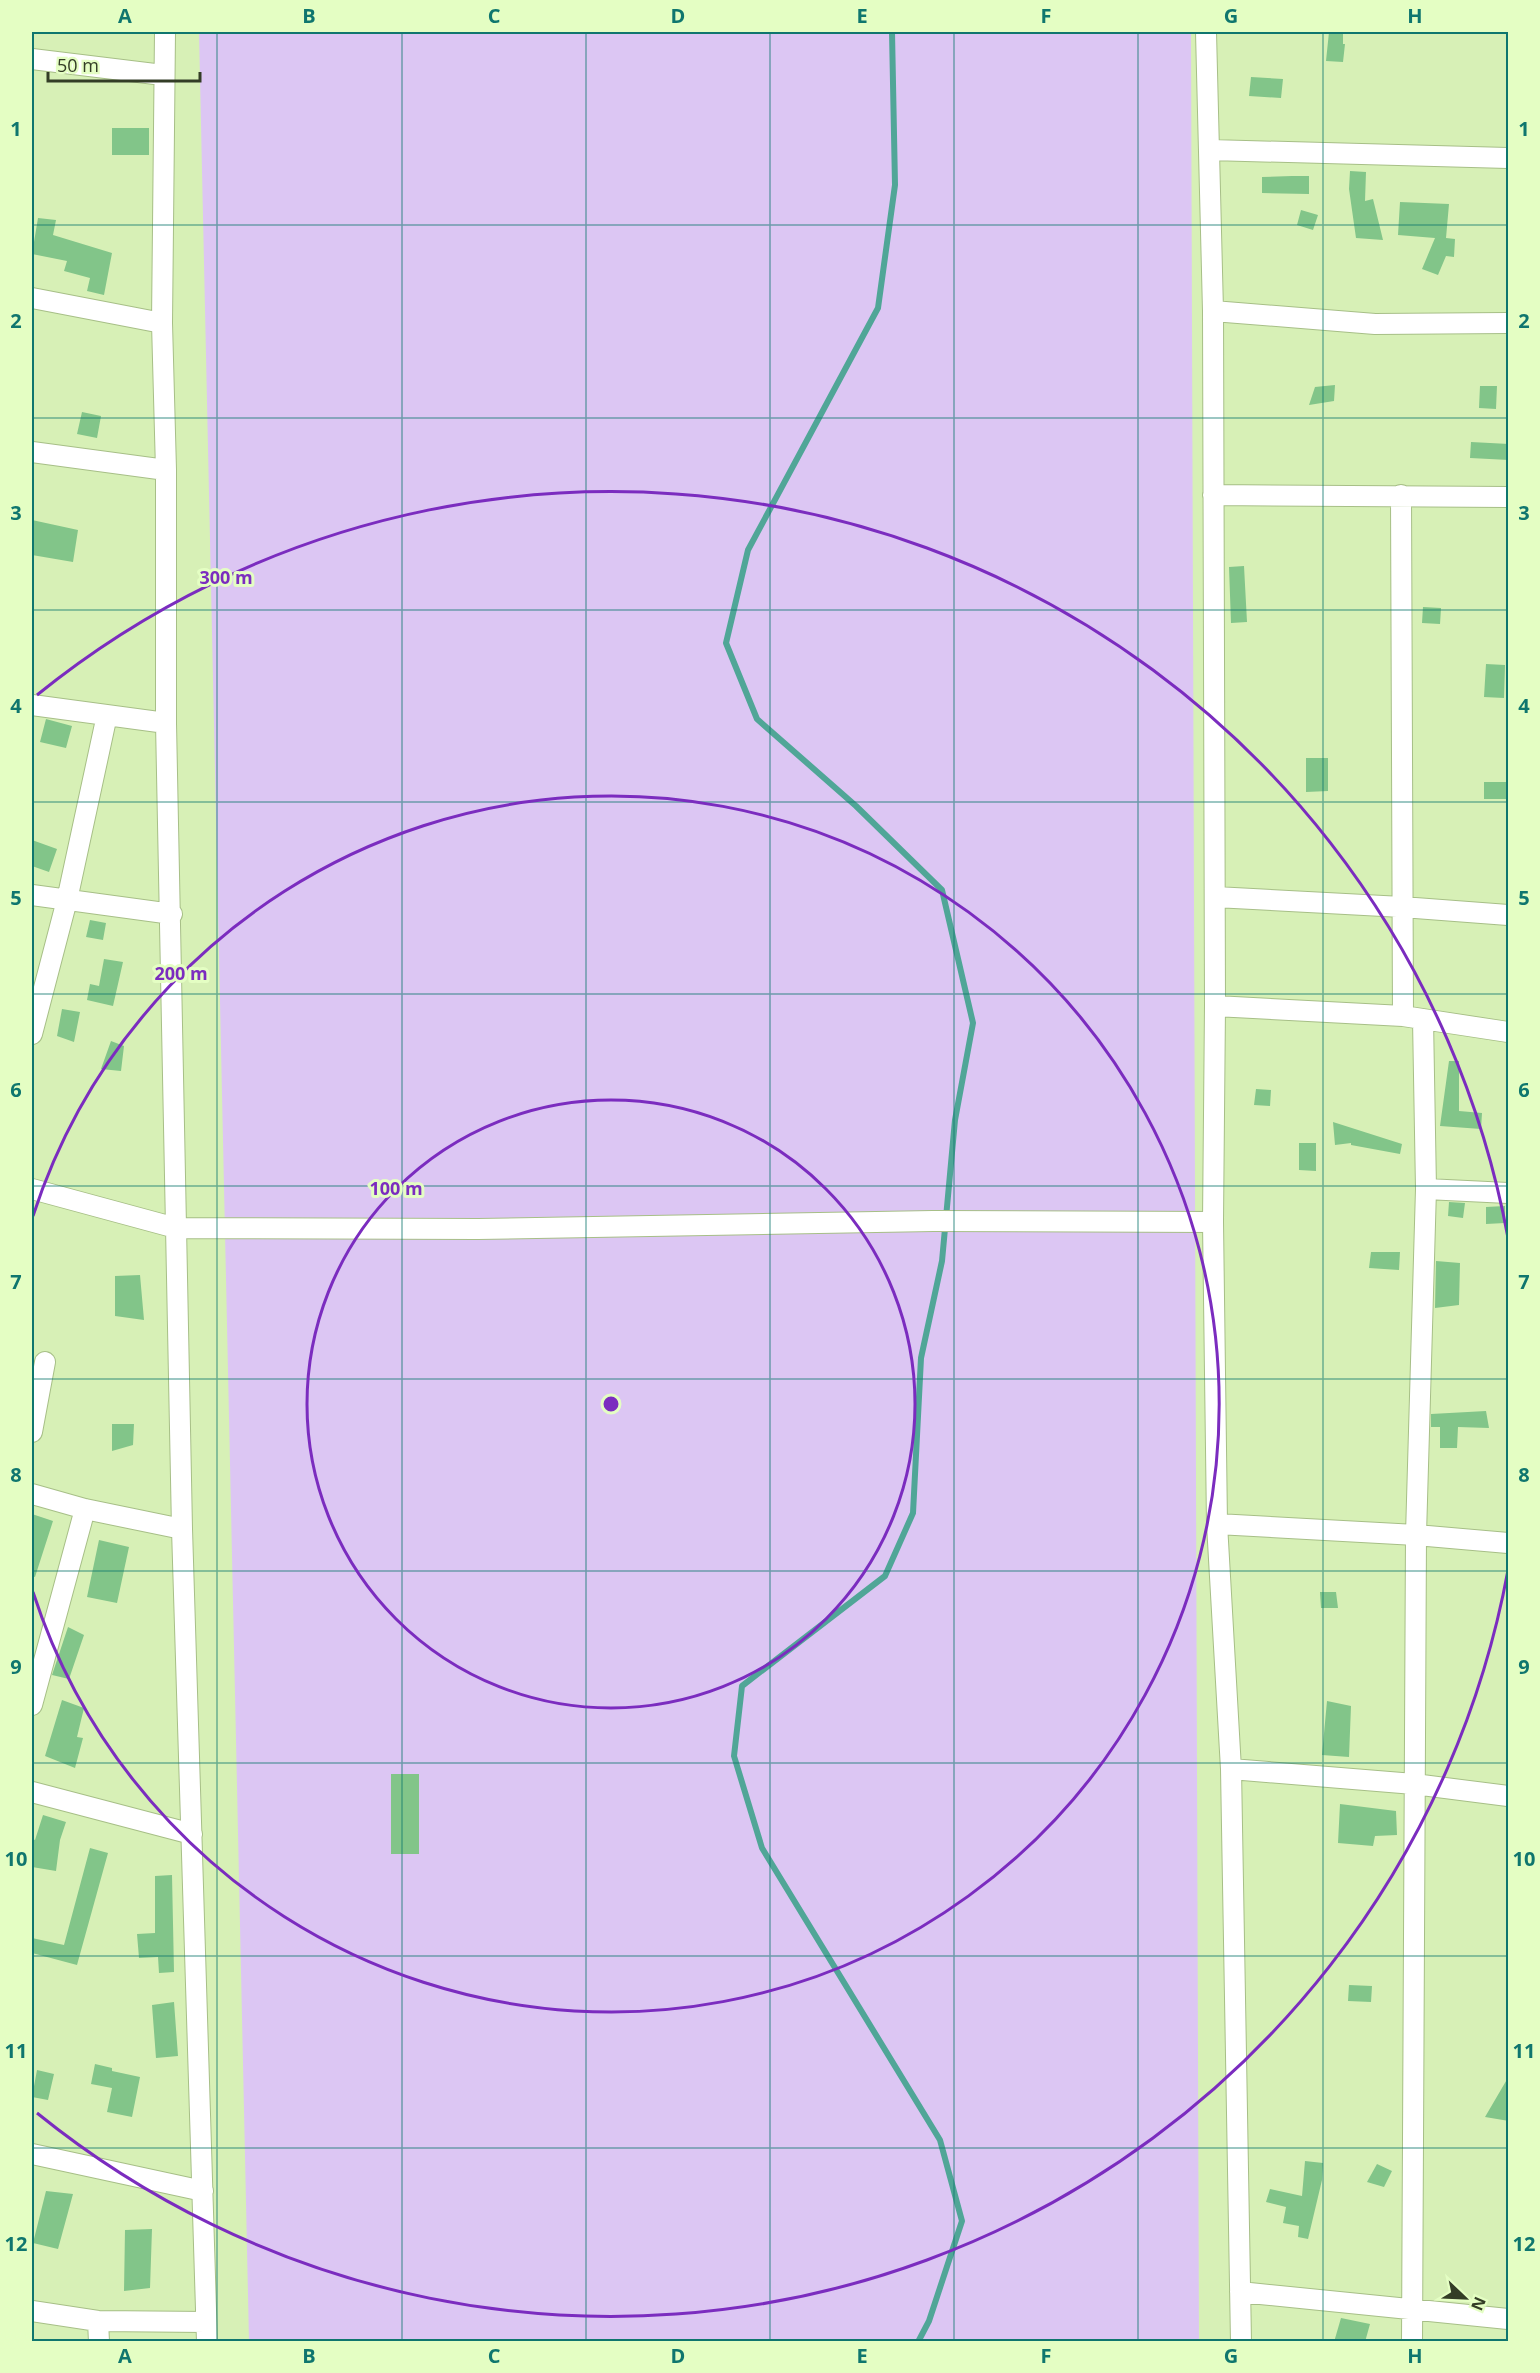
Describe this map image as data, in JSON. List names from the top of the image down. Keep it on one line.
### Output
{"scale_bar":"50 m","north":"bottom right","grid":{"columns":["A","B","C","D","E","F","G","H"],"rows":["1","2","3","4","5","6","7","8","9","10","11","12"]},"rings":["300 m","200 m","100 m"]}
